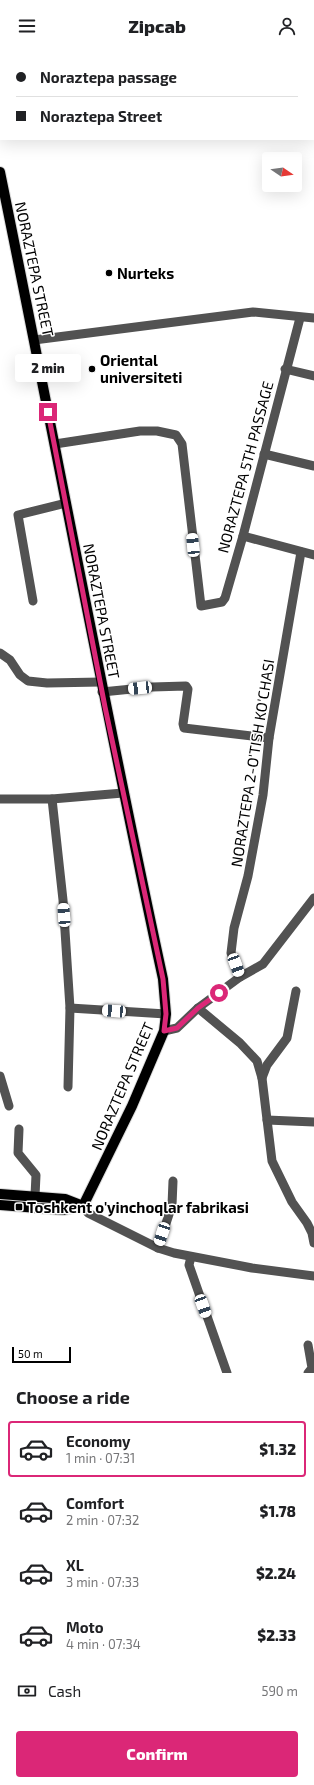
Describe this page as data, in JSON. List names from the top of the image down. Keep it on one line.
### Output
{"streets":{"main road":["NORAZTEPA STREET"],"street":["NORAZTEPA 5TH PASSAGE","NORAZTEPA 2-O'TISH KO'CHASI"]},"crossings":[["NORAZTEPA STREET","NORAZTEPA 5TH PASSAGE"]],"places":{"other":["Nurteks","Oriental universiteti"],"transit":["Toshkent o'yinchoqlar fabrikasi"]},"scale_bar":"50 m","north":"right","page":{"header":"Zipcab","banner":["Noraztepa passage","Noraztepa Street"],"bubble":"2 min","scale":"50 m","heading":"Choose a ride","list":[{"name":"Economy","note":"1 min · 07:31","value":"$1.32"},{"name":"Comfort","note":"2 min · 07:32","value":"$1.78"},{"name":"XL","note":"3 min · 07:33","value":"$2.24"},{"name":"Moto","note":"4 min · 07:34","value":"$2.33"}],"pay":["Cash","590 m"],"buttons":"Confirm"}}
